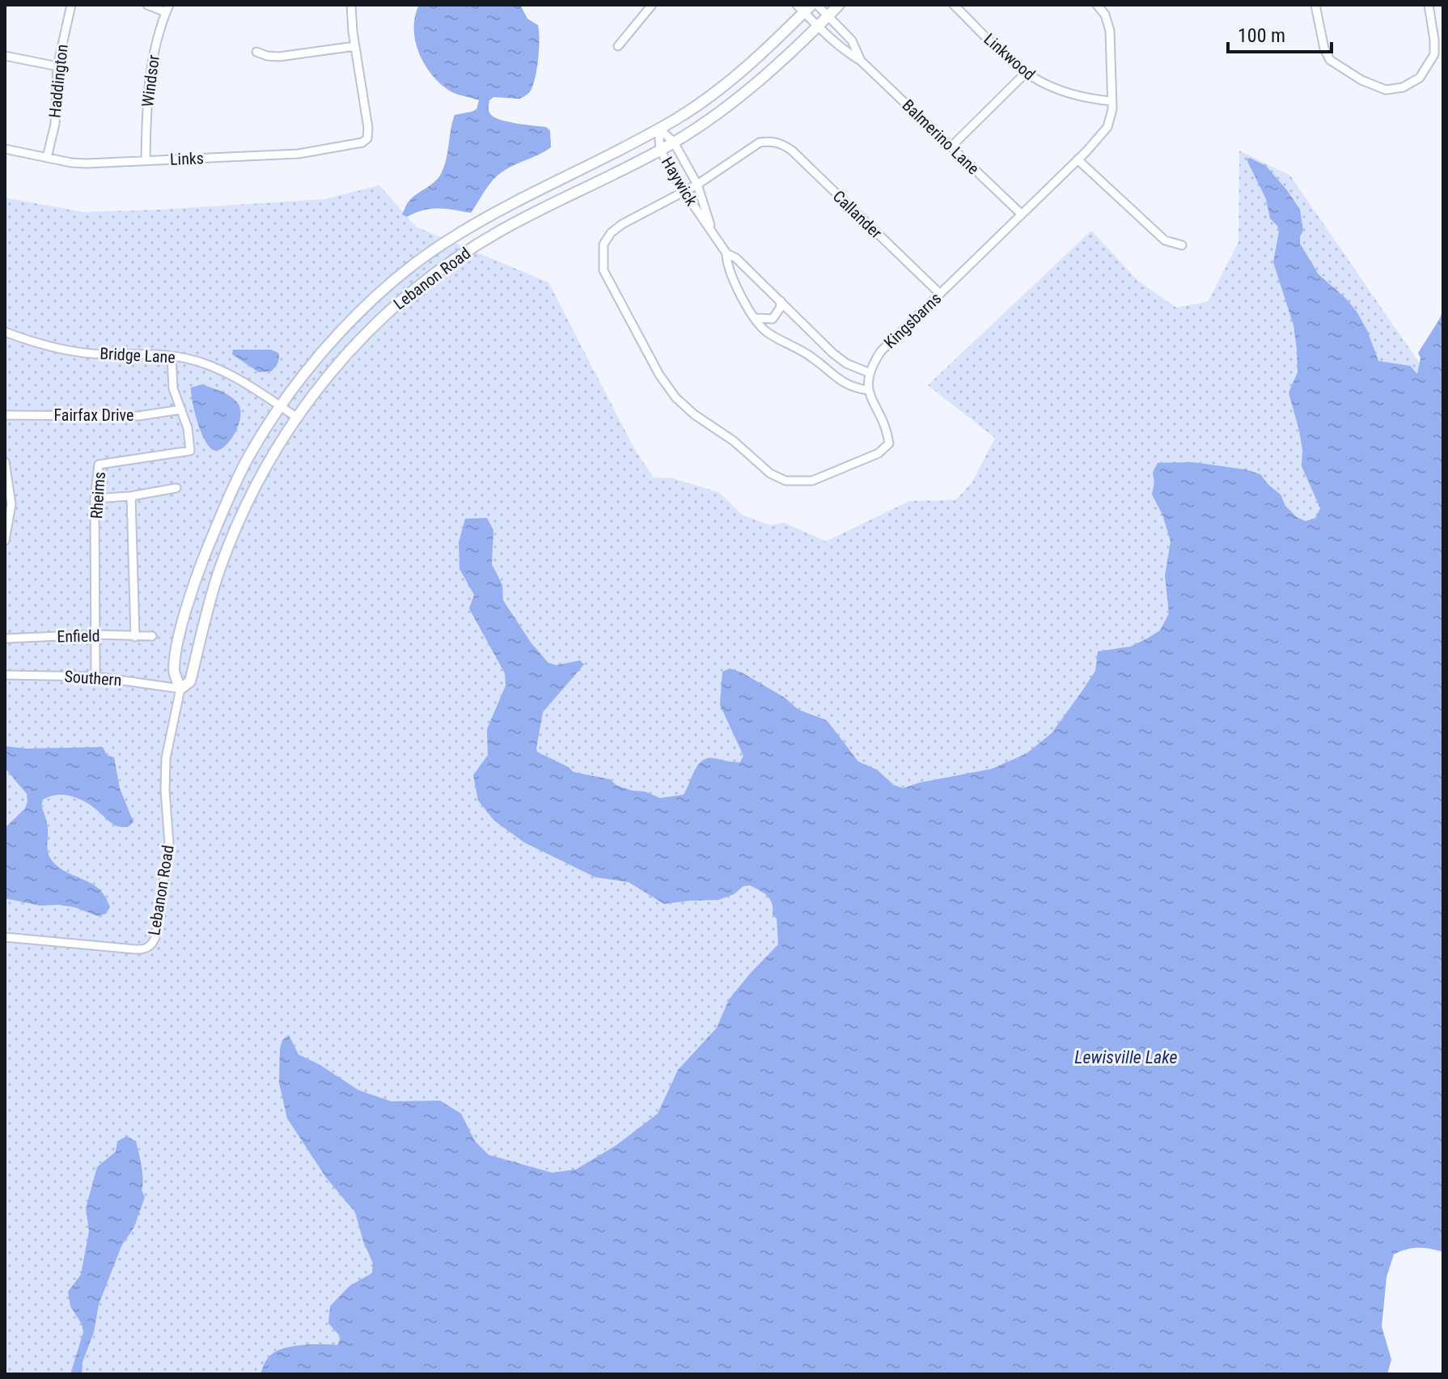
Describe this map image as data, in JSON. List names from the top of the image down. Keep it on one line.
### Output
{"streets":{"main road":["Lebanon Road"],"street":["Linkwood","Haddington","Windsor","Balmerino Lane","Links","Haywick","Callander","Kingsbarns","Bridge Lane","Fairfax Drive","Rheims","Enfield","Southern"]},"crossings":[["Linkwood","Kingsbarns"],["Haddington","Links"],["Windsor","Links"],["Balmerino Lane","Lebanon Road"],["Balmerino Lane","Kingsbarns"],["Haywick","Callander"],["Haywick","Lebanon Road"],["Haywick","Kingsbarns"],["Callander","Kingsbarns"],["Lebanon Road","Bridge Lane"],["Lebanon Road","Southern"],["Bridge Lane","Rheims"],["Fairfax Drive","Rheims"],["Rheims","Enfield"],["Rheims","Southern"]],"water":["Lewisville Lake"],"scale_bar":"100 m"}
